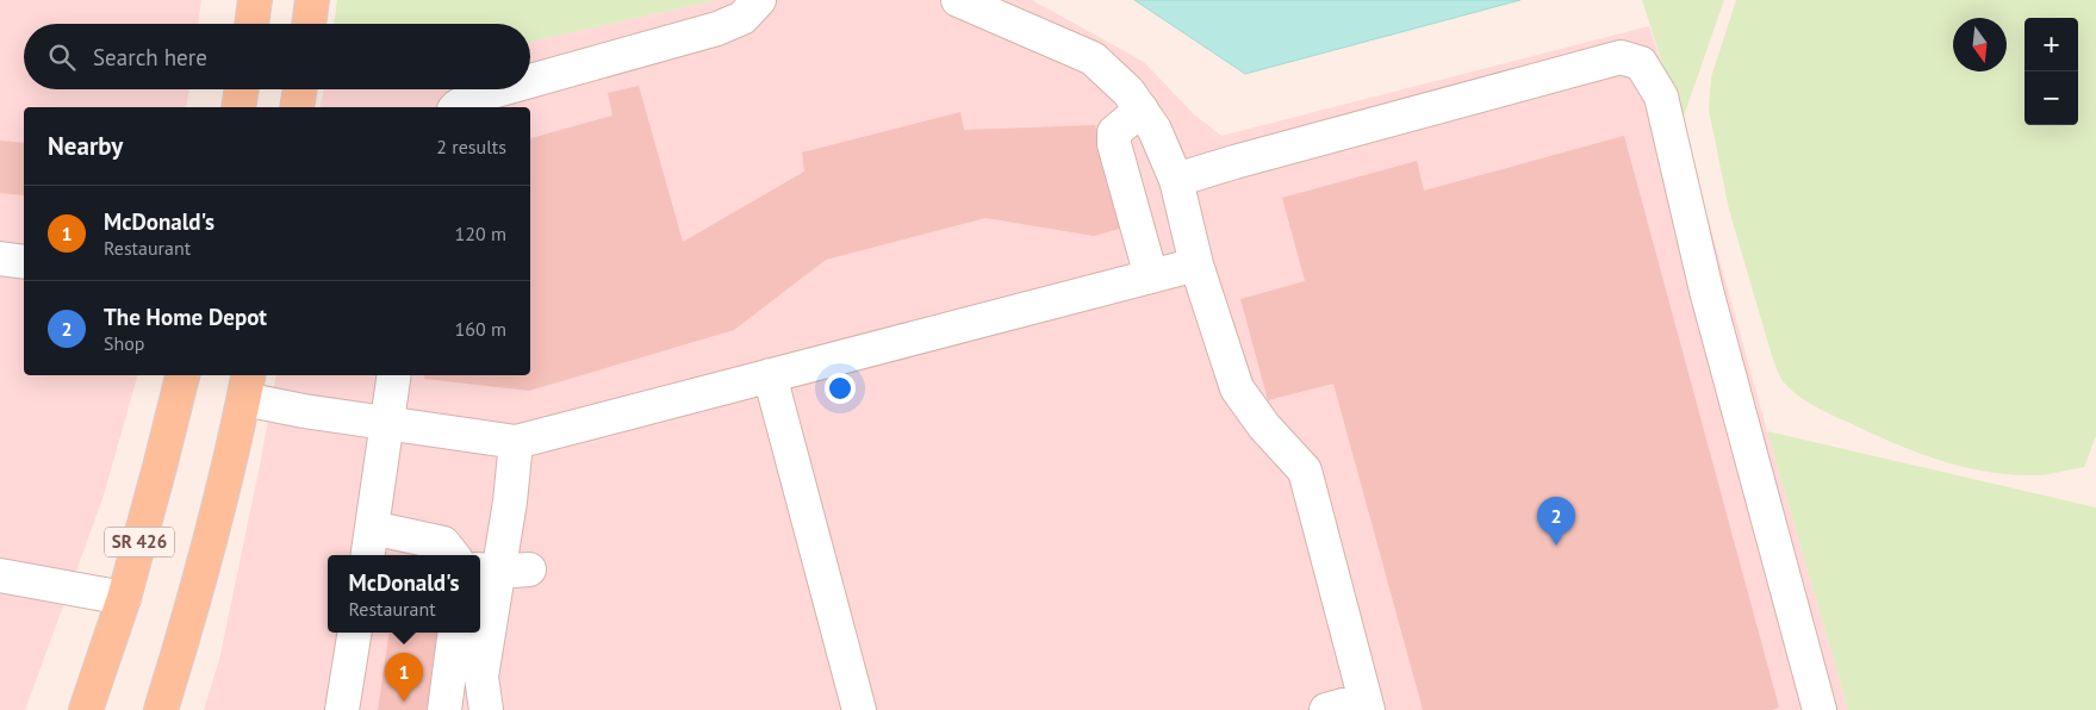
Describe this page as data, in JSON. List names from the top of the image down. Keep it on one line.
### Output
{"streets":{"main road":["SR 426"]},"north":"bottom","page":{"map_buttons":["+","−"],"search":"Search here","heading":["Nearby","2 results"],"list":[{"mark":"1","name":"McDonald's","note":"Restaurant","value":"120 m"},{"mark":"2","name":"The Home Depot","note":"Shop","value":"160 m"}],"pins":["2","1"],"popup":["McDonald's","Restaurant"]}}
